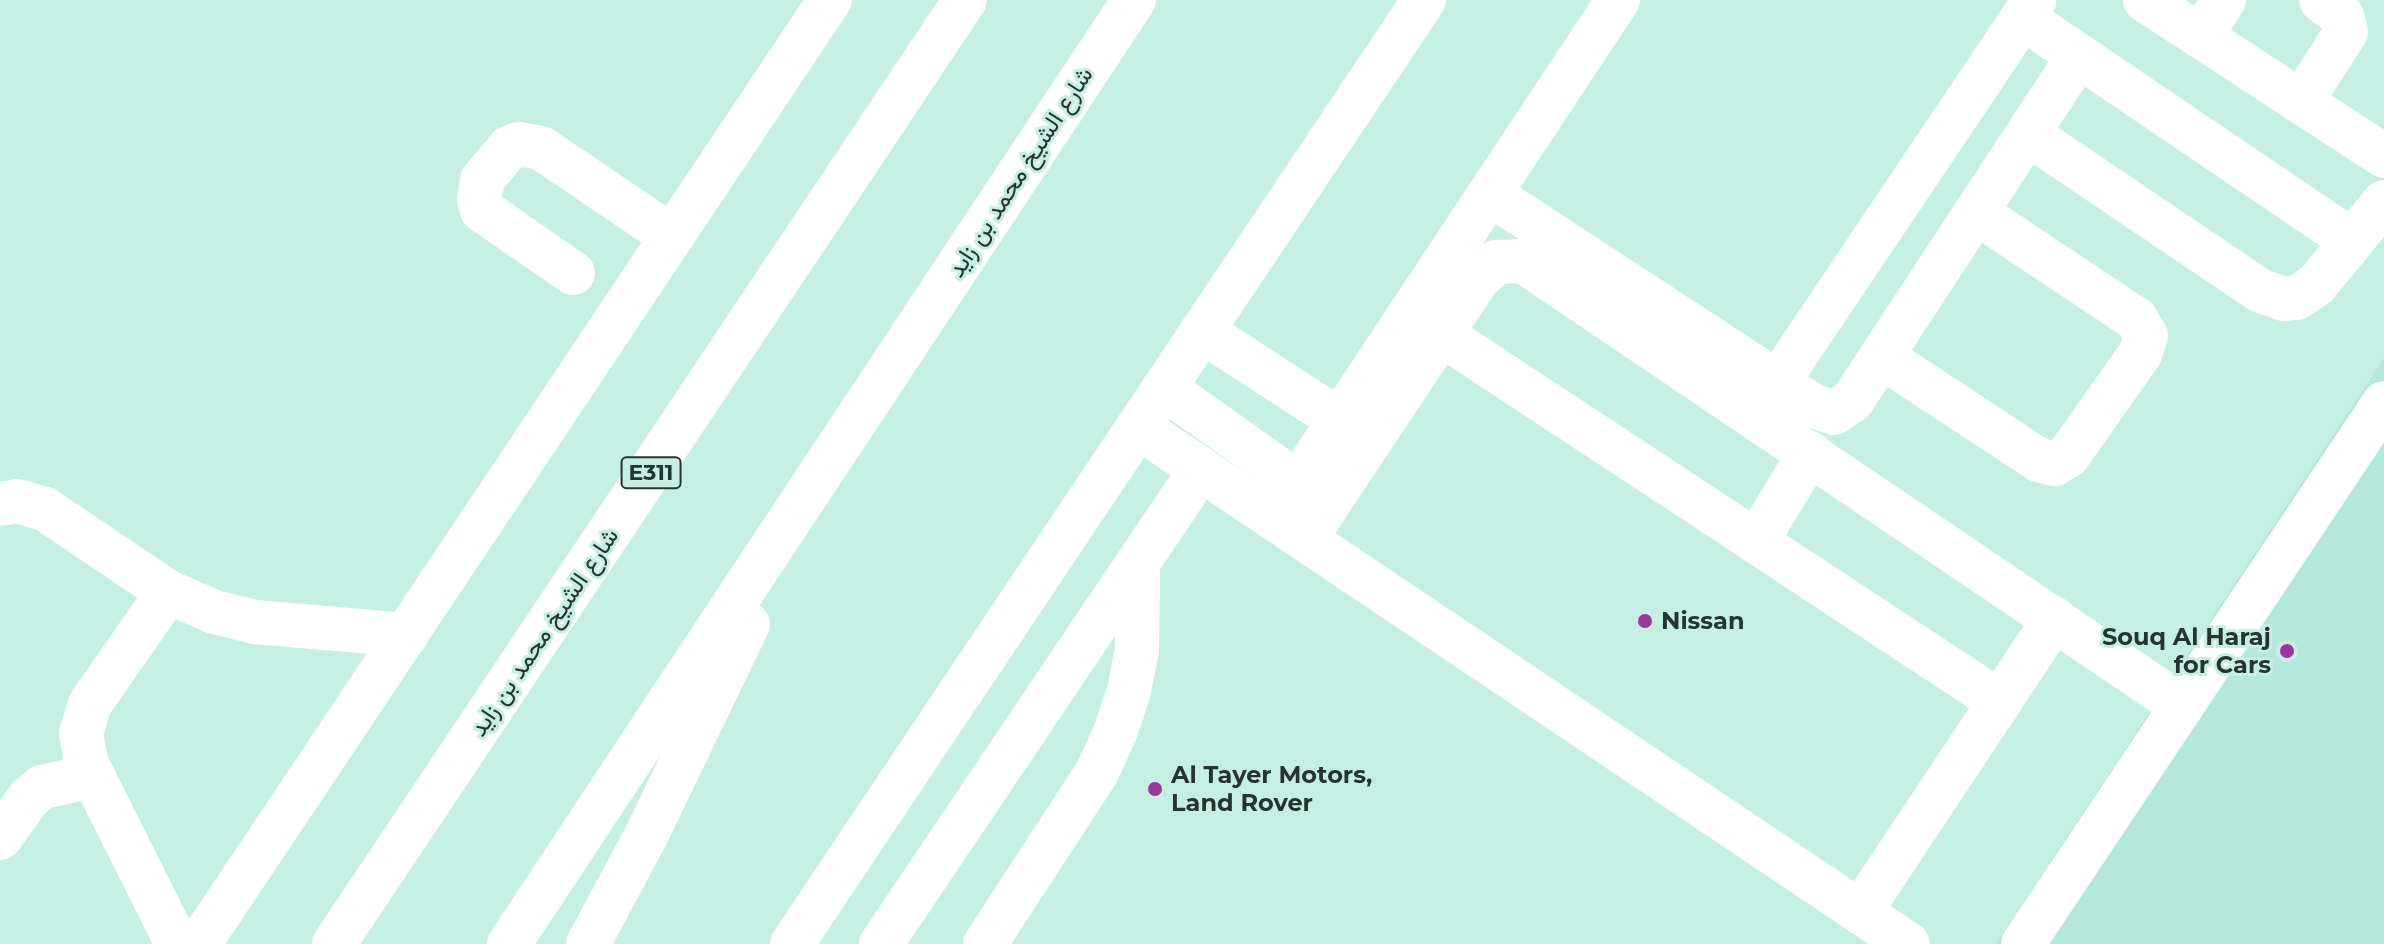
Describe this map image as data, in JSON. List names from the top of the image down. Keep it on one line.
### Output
{"streets":{"main road":["شارع الشيخ محمد بن زايد","E311"]},"places":["Nissan","Souq Al Haraj for Cars","Al Tayer Motors, Land Rover"]}
